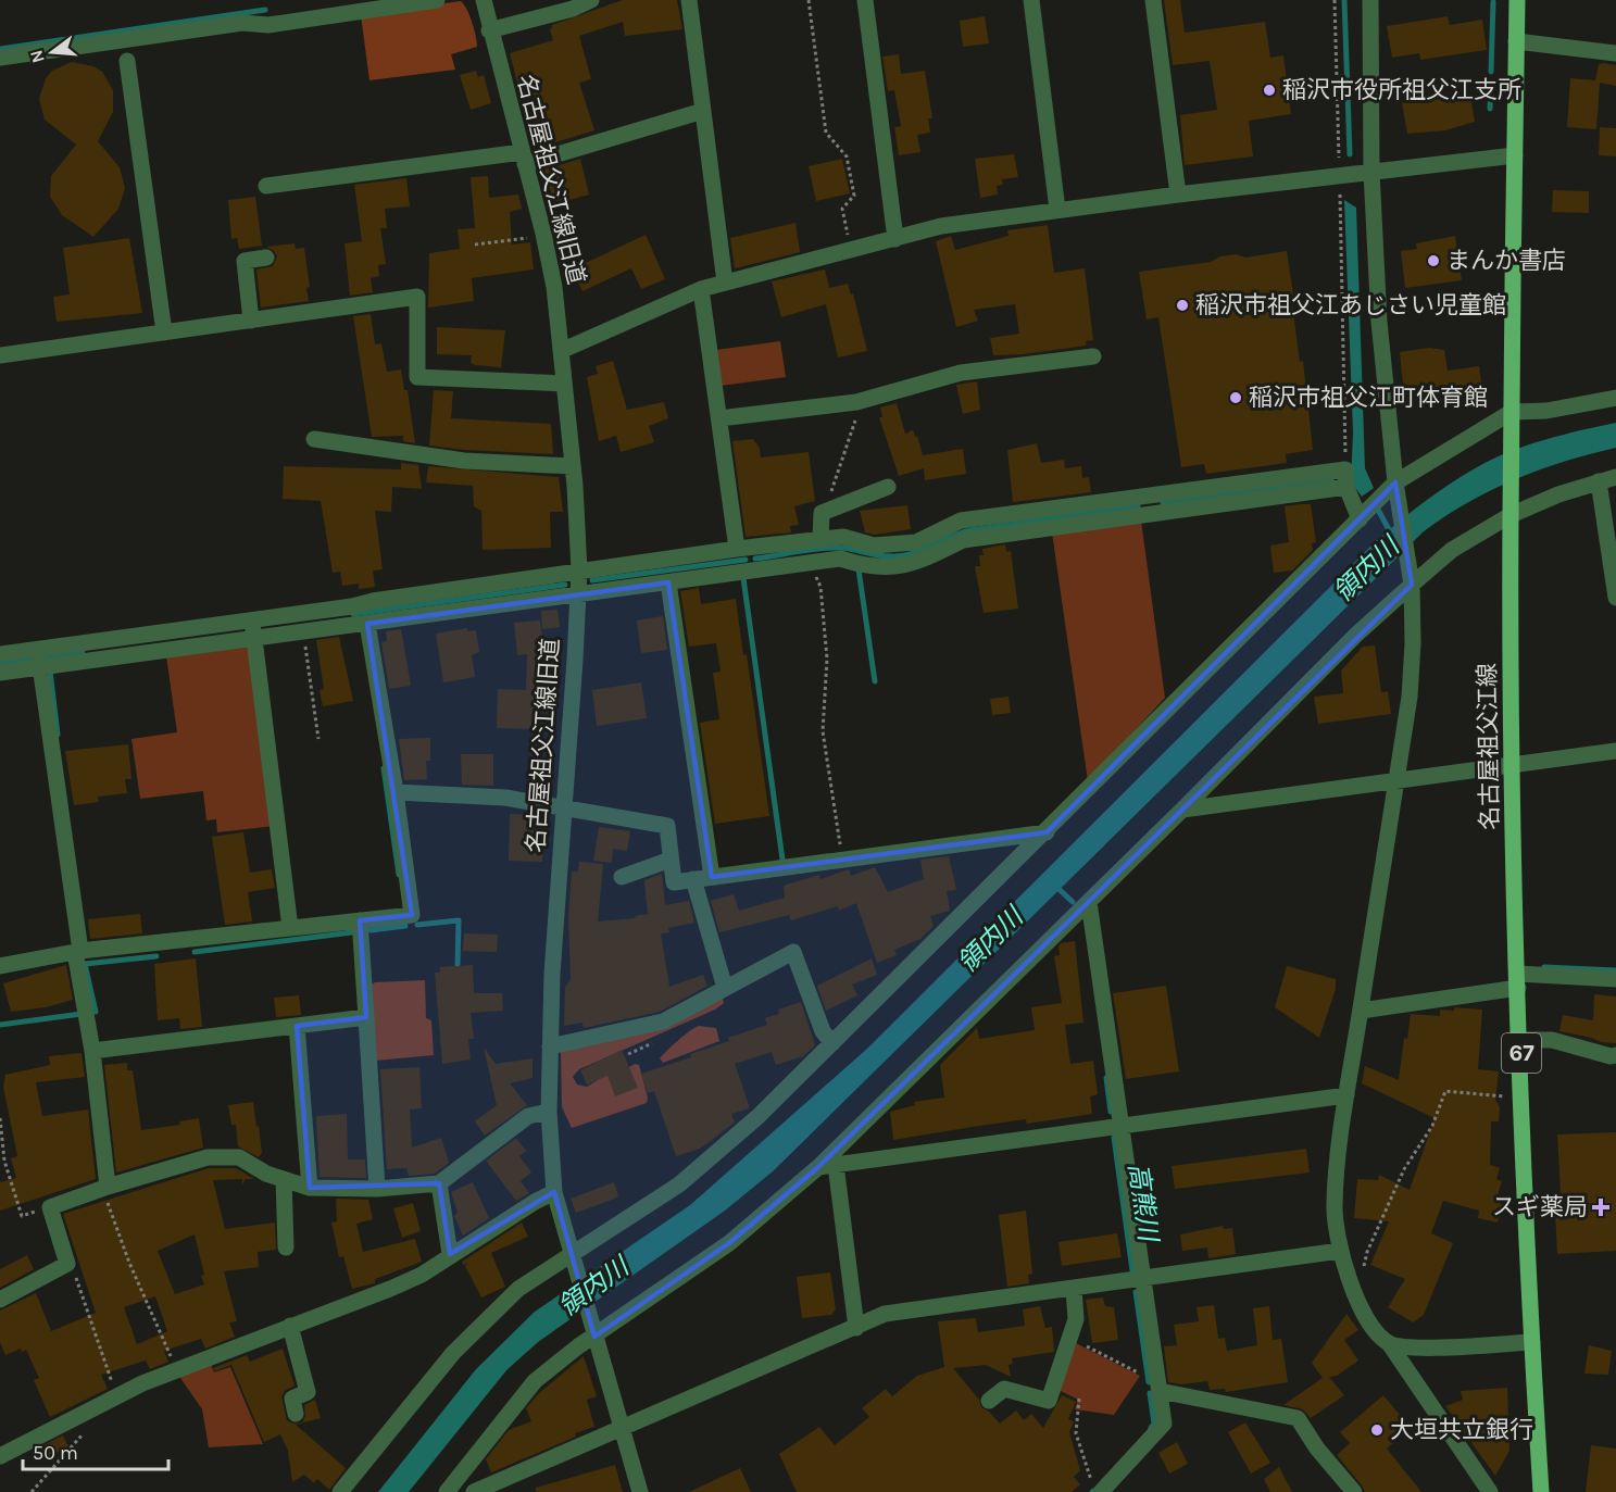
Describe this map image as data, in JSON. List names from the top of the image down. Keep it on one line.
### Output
{"streets":{"main road":["名古屋祖父江線","67"],"street":["名古屋祖父江線旧道"]},"water":["領内川","高熊川"],"places":{"other":["稲沢市役所祖父江支所","まんか書店","稲沢市祖父江あじさい児童館","稲沢市祖父江町体育館","大垣共立銀行"],"health":["スギ薬局"]},"scale_bar":"50 m","north":"left"}
